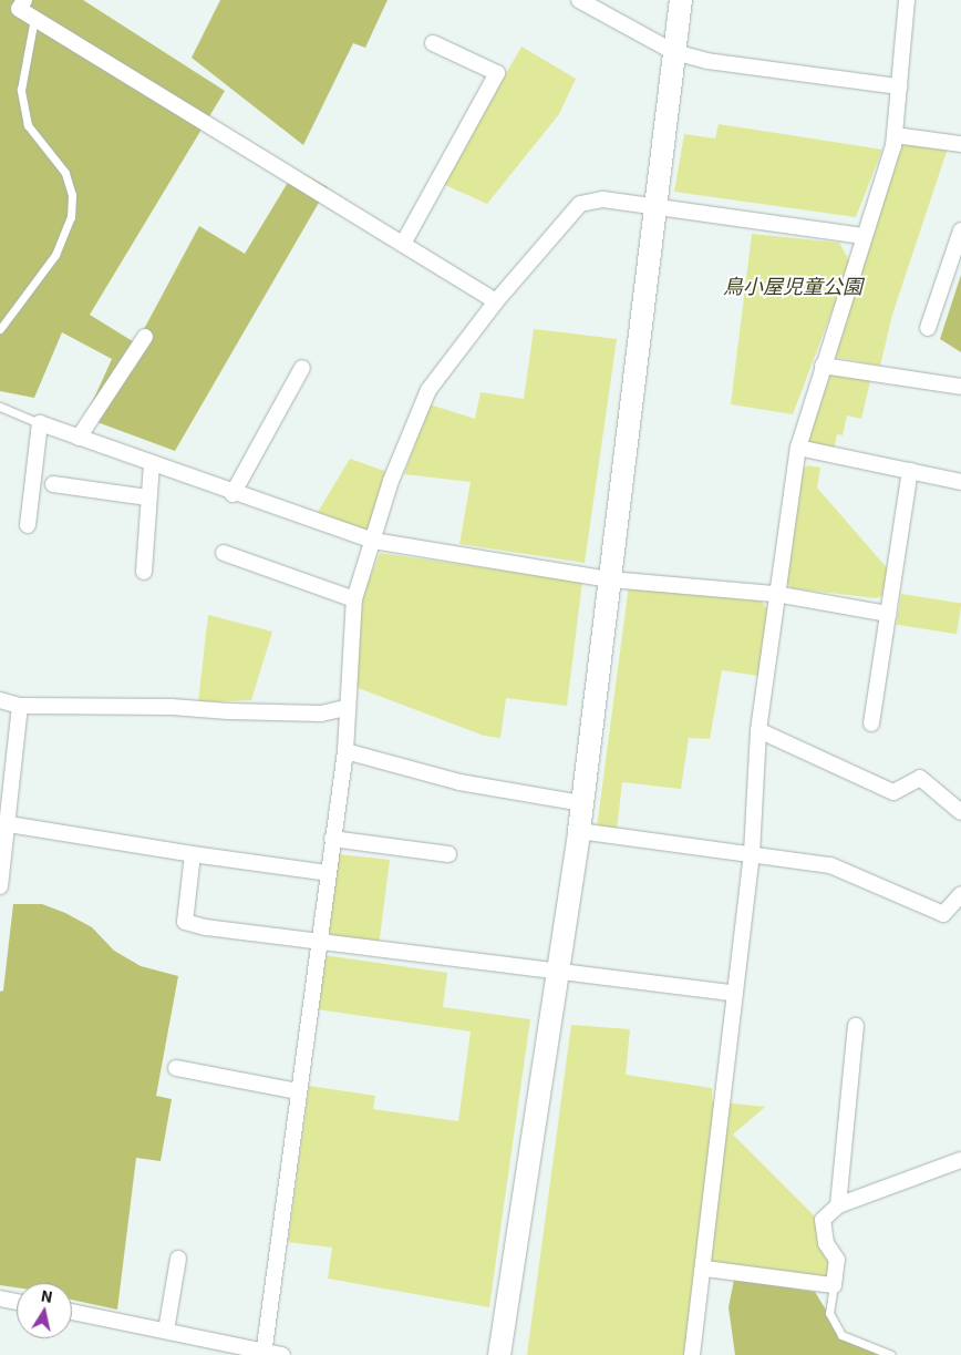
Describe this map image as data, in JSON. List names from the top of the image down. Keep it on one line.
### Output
{"parks":["鳥小屋児童公園"],"north":"top"}
